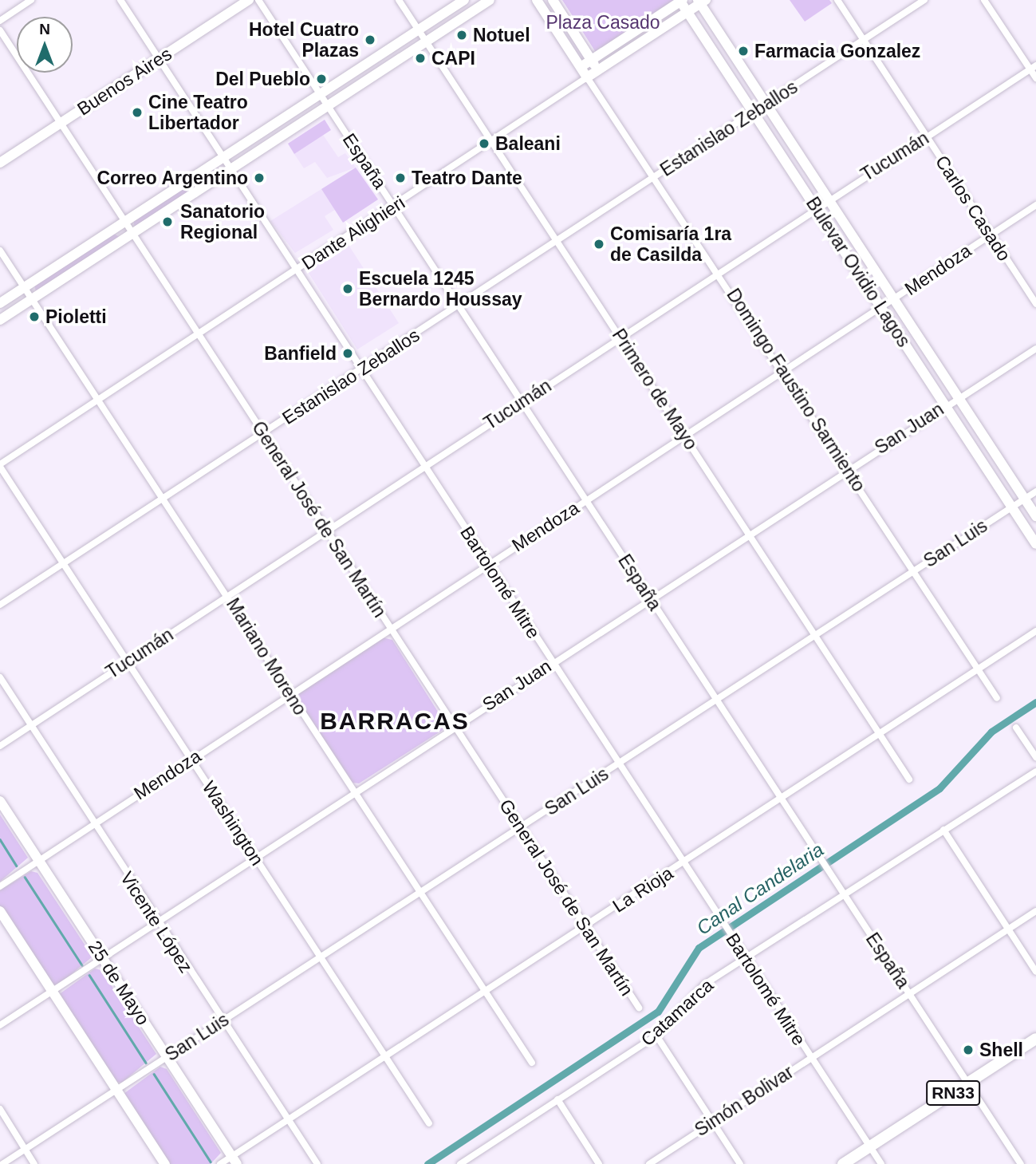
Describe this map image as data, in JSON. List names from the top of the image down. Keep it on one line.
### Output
{"streets":{"highway":["RN33"],"main road":["Buenos Aires","Dante Alighieri","Bulevar Ovidio Lagos","Domingo Faustino Sarmiento","25 de Mayo"],"street":["Estanislao Zeballos","Tucumán","España","Carlos Casado","Mendoza","Primero de Mayo","San Juan","General José de San Martín","San Luis","Bartolomé Mitre","Mariano Moreno","Washington","La Rioja","Vicente López","Catamarca","Simón Bolivar"]},"crossings":[["Buenos Aires","General José de San Martín"],["Buenos Aires","Bartolomé Mitre"],["Estanislao Zeballos","España"],["Estanislao Zeballos","Carlos Casado"],["Estanislao Zeballos","Bulevar Ovidio Lagos"],["Estanislao Zeballos","Primero de Mayo"],["Estanislao Zeballos","Domingo Faustino Sarmiento"],["Estanislao Zeballos","General José de San Martín"],["Estanislao Zeballos","Bartolomé Mitre"],["Estanislao Zeballos","Mariano Moreno"],["Estanislao Zeballos","Washington"],["Tucumán","España"],["Tucumán","Carlos Casado"],["Tucumán","Bulevar Ovidio Lagos"],["Tucumán","Primero de Mayo"],["Tucumán","Domingo Faustino Sarmiento"],["Tucumán","General José de San Martín"],["Tucumán","Bartolomé Mitre"],["Tucumán","Mariano Moreno"],["Tucumán","Washington"],["Tucumán","Vicente López"],["España","Dante Alighieri"],["España","Mendoza"],["España","San Juan"],["España","San Luis"],["España","La Rioja"],["España","Catamarca"],["España","RN33"],["España","Simón Bolivar"],["Carlos Casado","Mendoza"],["Dante Alighieri","Bulevar Ovidio Lagos"],["Dante Alighieri","Primero de Mayo"],["Dante Alighieri","Domingo Faustino Sarmiento"],["Dante Alighieri","General José de San Martín"],["Dante Alighieri","Bartolomé Mitre"],["Dante Alighieri","Mariano Moreno"],["Dante Alighieri","Washington"],["Mendoza","Bulevar Ovidio Lagos"],["Mendoza","Primero de Mayo"],["Mendoza","Domingo Faustino Sarmiento"],["Mendoza","General José de San Martín"],["Mendoza","Bartolomé Mitre"],["Mendoza","Mariano Moreno"],["Mendoza","Washington"],["Mendoza","Vicente López"],["Mendoza","25 de Mayo"],["Bulevar Ovidio Lagos","San Juan"],["Bulevar Ovidio Lagos","San Luis"],["Primero de Mayo","San Juan"],["Primero de Mayo","San Luis"],["Primero de Mayo","La Rioja"],["Domingo Faustino Sarmiento","San Juan"],["Domingo Faustino Sarmiento","San Luis"],["Domingo Faustino Sarmiento","La Rioja"],["San Juan","General José de San Martín"],["San Juan","Bartolomé Mitre"],["San Juan","Mariano Moreno"],["San Juan","Washington"],["San Juan","Vicente López"],["San Juan","25 de Mayo"],["General José de San Martín","San Luis"],["General José de San Martín","La Rioja"],["San Luis","Bartolomé Mitre"],["San Luis","Mariano Moreno"],["San Luis","Washington"],["San Luis","Vicente López"],["San Luis","25 de Mayo"],["Bartolomé Mitre","La Rioja"],["Bartolomé Mitre","Catamarca"],["Bartolomé Mitre","RN33"],["Bartolomé Mitre","Simón Bolivar"],["Mariano Moreno","La Rioja"],["Washington","La Rioja"],["La Rioja","Vicente López"],["La Rioja","25 de Mayo"]],"districts":["BARRACAS"],"water":["Canal Candelaria"],"parks":["Plaza Casado"],"places":["Notuel","Hotel Cuatro Plazas","Farmacia Gonzalez","CAPI","Del Pueblo","Cine Teatro Libertador","Baleani","Correo Argentino","Teatro Dante","Sanatorio Regional","Comisaría 1ra de Casilda","Escuela 1245 Bernardo Houssay","Pioletti","Banfield","Shell"],"north":"top"}
